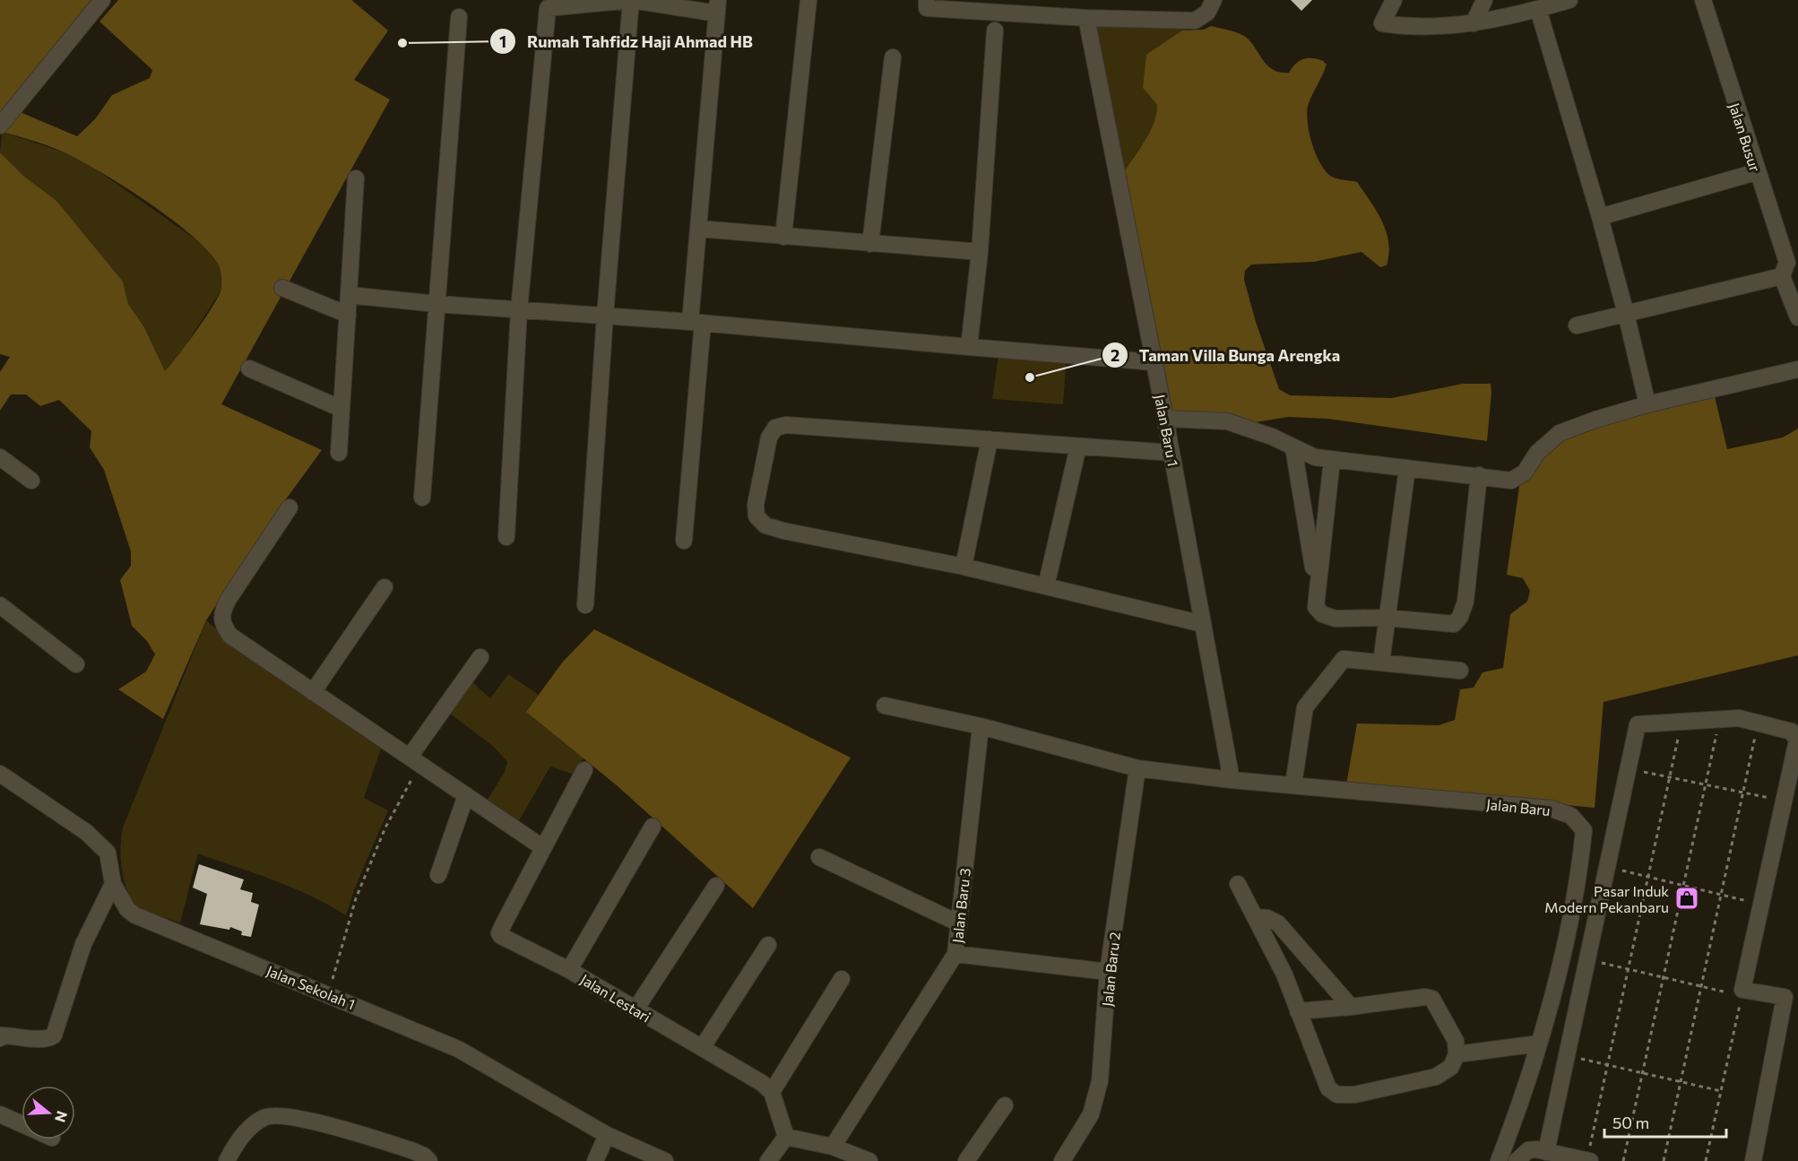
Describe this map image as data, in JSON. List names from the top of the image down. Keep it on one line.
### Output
{"streets":{"street":["Jalan Busur","Jalan Baru 1","Jalan Baru","Jalan Baru 3","Jalan Baru 2","Jalan Sekolah 1","Jalan Lestari"]},"crossings":[["Jalan Baru 1","Jalan Baru"],["Jalan Baru","Jalan Baru 3"],["Jalan Baru","Jalan Baru 2"]],"places":{"other":["Rumah Tahfidz Haji Ahmad HB","Taman Villa Bunga Arengka"],"shop":["Pasar Induk Modern Pekanbaru"]},"scale_bar":"50 m","north":"right"}
